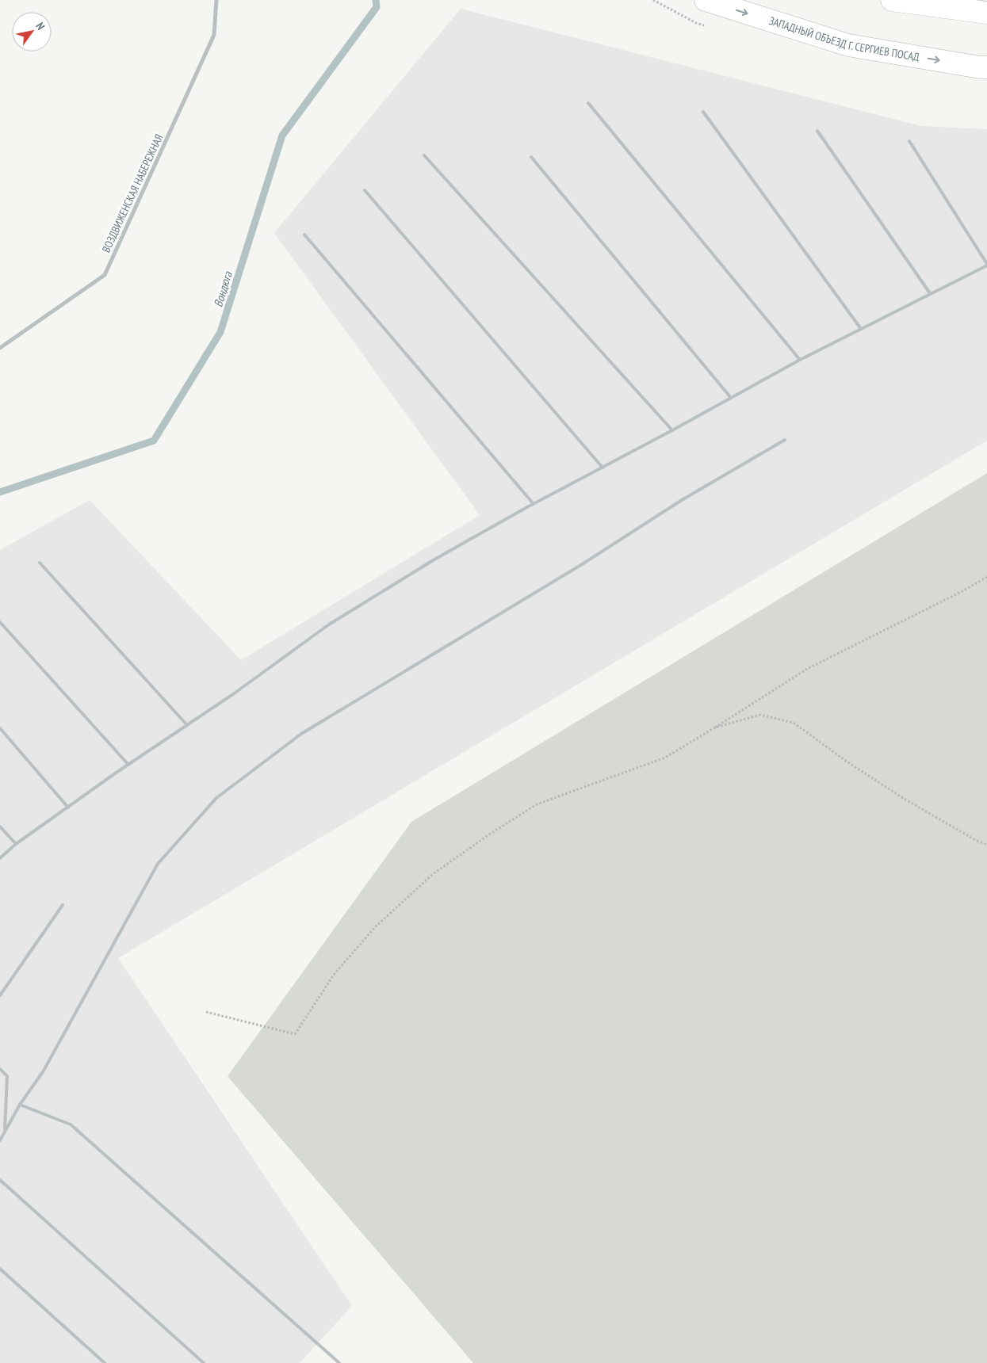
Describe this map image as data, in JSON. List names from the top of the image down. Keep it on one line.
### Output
{"streets":{"main road":["ЗАПАДНЫЙ ОБЪЕЗД Г. СЕРГИЕВ ПОСАД"],"street":["ВОЗДВИЖЕНСКАЯ НАБЕРЕЖНАЯ"]},"water":["Вондюга"],"north":"top right"}
